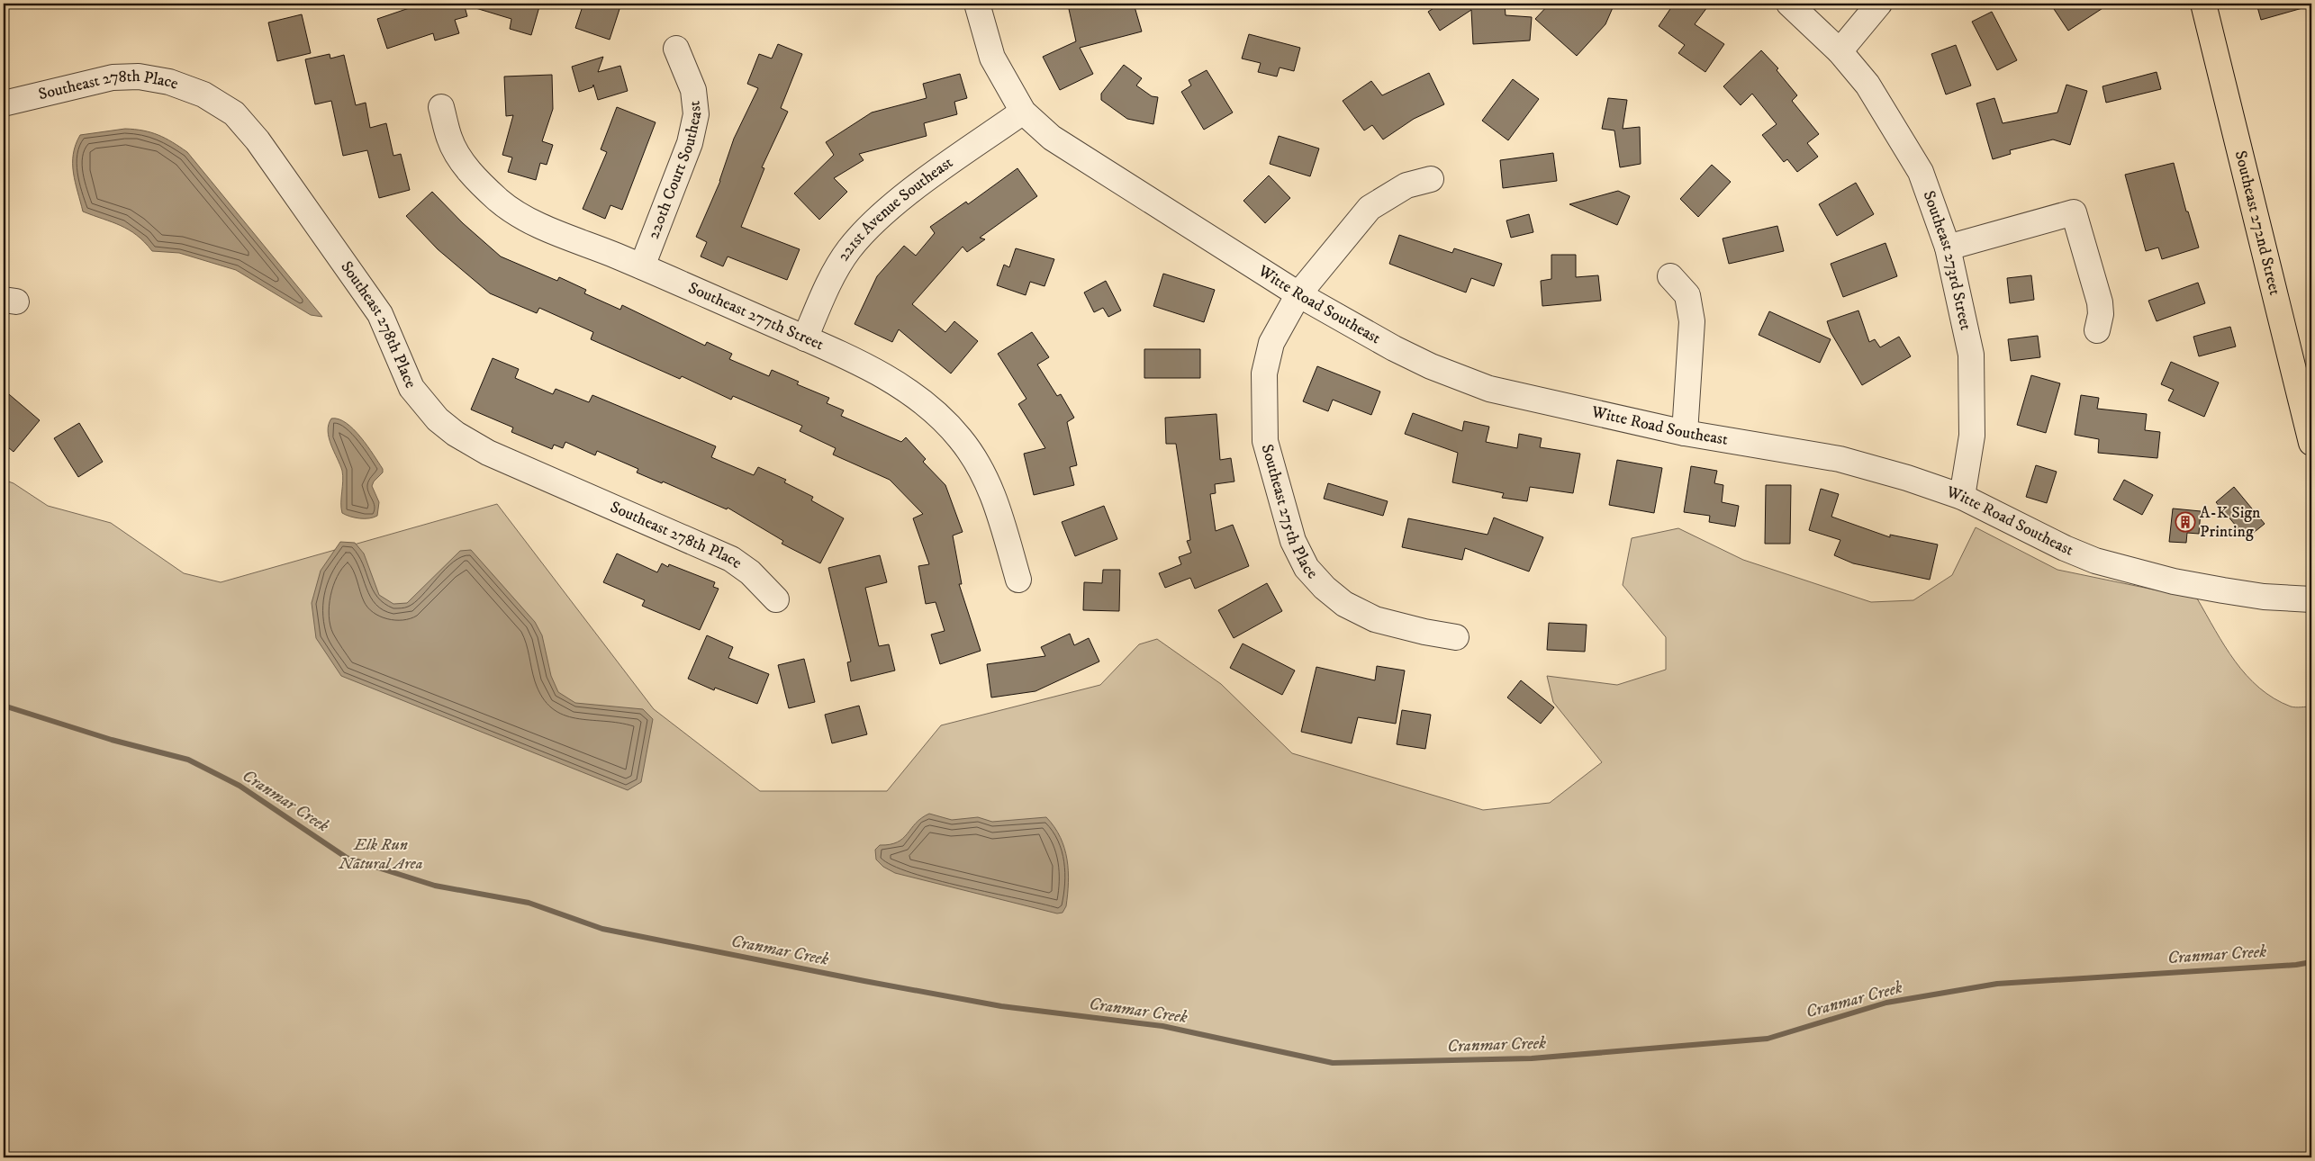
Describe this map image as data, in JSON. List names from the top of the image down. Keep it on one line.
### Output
{"streets":{"main road":["Southeast 272nd Street"],"street":["Southeast 278th Place","220th Court Southeast","221st Avenue Southeast","Southeast 273rd Street","Witte Road Southeast","Southeast 277th Street","Southeast 275th Place"]},"crossings":[["220th Court Southeast","Southeast 277th Street"],["221st Avenue Southeast","Witte Road Southeast"],["221st Avenue Southeast","Southeast 277th Street"],["Southeast 273rd Street","Witte Road Southeast"],["Witte Road Southeast","Southeast 275th Place"]],"water":["Cranmar Creek"],"parks":["Elk Run Natural Area"],"places":{"building":["A-K Sign Printing"]}}
